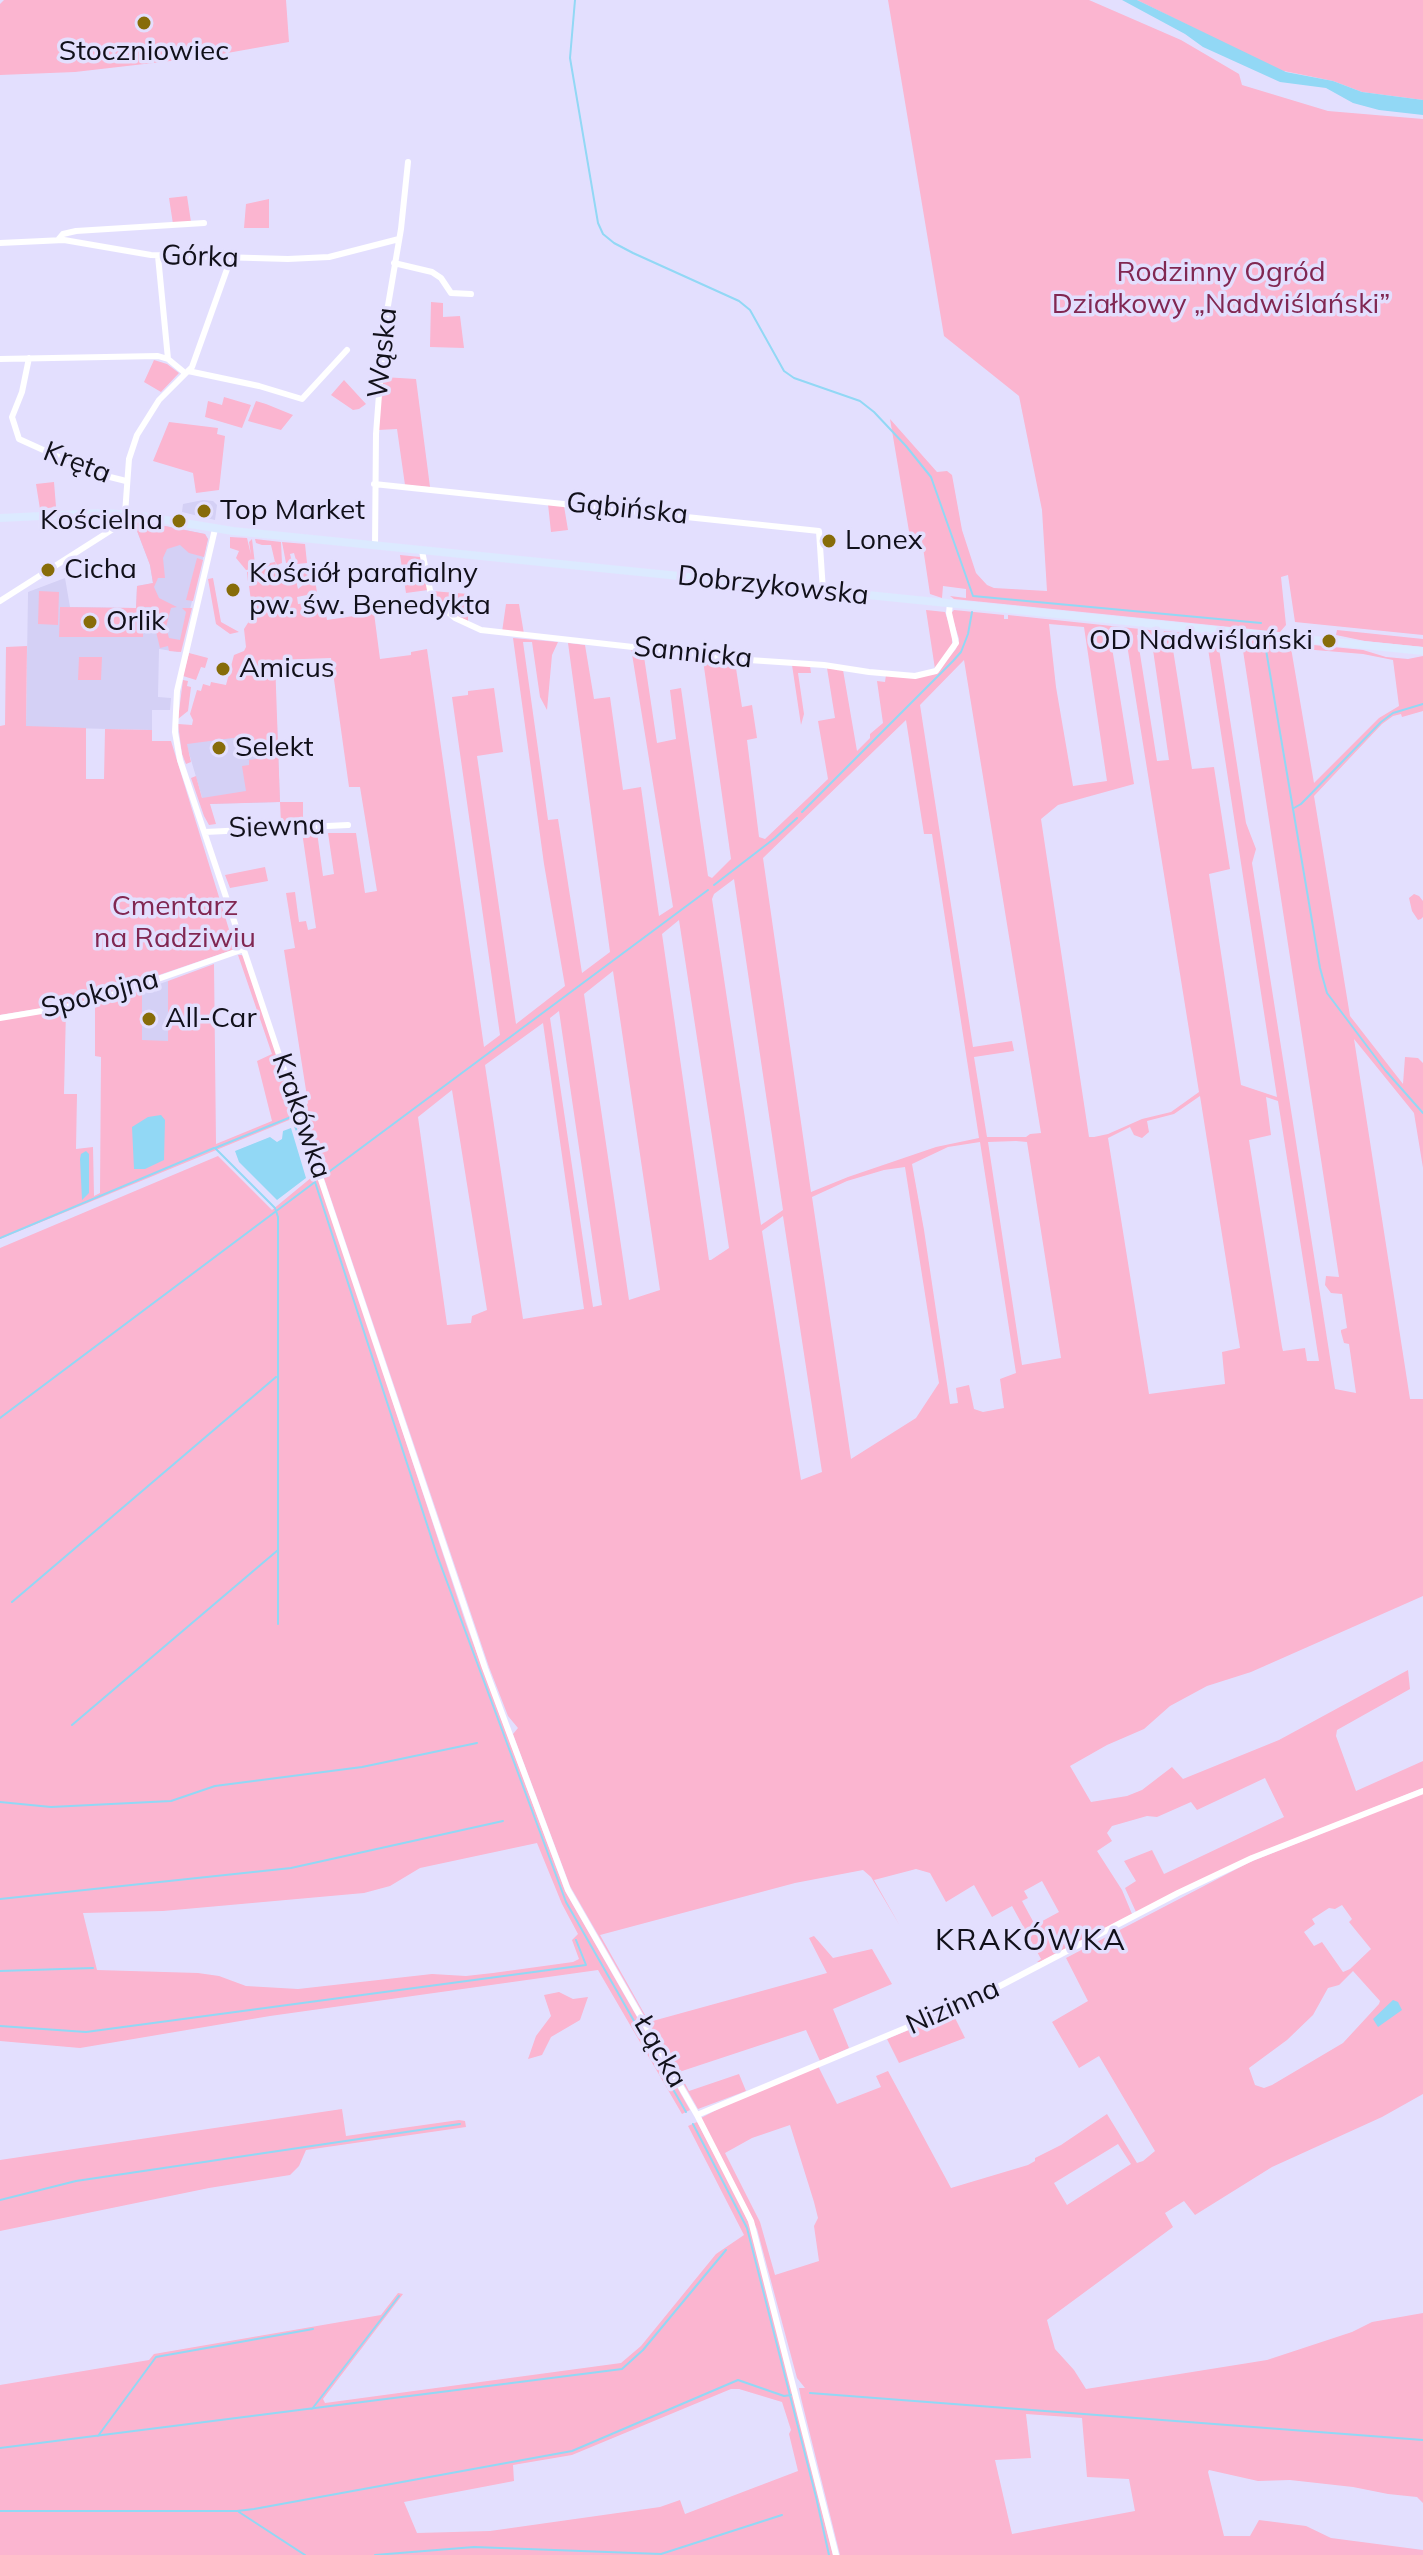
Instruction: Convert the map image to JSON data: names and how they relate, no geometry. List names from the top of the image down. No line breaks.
{"streets":{"main road":["Dobrzykowska"],"street":["Górka","Wąska","Kręta","Gąbińska","Sannicka","Siewna","Spokojna","Krakówka","Nizinna","Łącka"]},"crossings":[["Górka","Wąska"],["Wąska","Gąbińska"],["Wąska","Dobrzykowska"],["Gąbińska","Dobrzykowska"],["Dobrzykowska","Sannicka"],["Dobrzykowska","Krakówka"],["Siewna","Krakówka"],["Spokojna","Krakówka"],["Krakówka","Łącka"],["Nizinna","Łącka"]],"districts":["KRAKÓWKA"],"parks":["Rodzinny Ogród Działkowy „Nadwiślański”","Cmentarz na Radziwiu"],"places":["Stoczniowiec","Top Market","Kościelna","Lonex","Cicha","Kościół parafialny pw. św. Benedykta","Orlik","OD Nadwiślański","Amicus","Selekt","All-Car"]}
